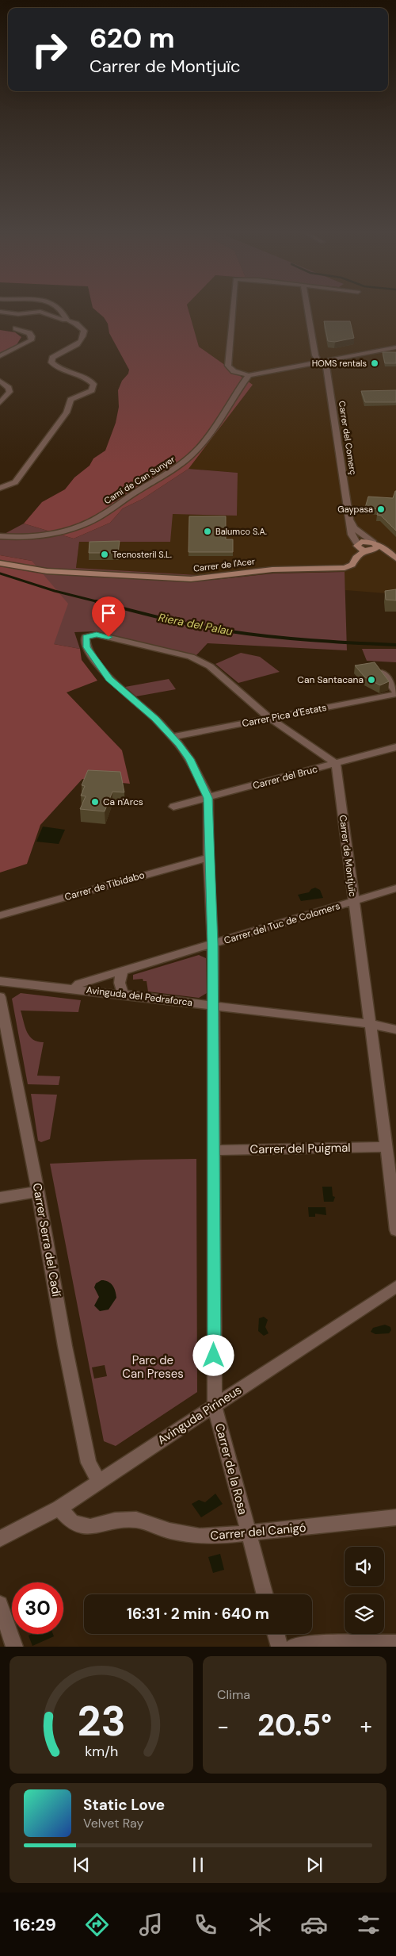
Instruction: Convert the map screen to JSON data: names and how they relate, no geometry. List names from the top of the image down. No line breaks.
{"streets":{"street":["Carrer del Comerç","Camí de Can Sunyer","Carrer de l'Acer","Carrer Pica d'Estats","Carrer del Bruc","Carrer de Montjuïc","Carrer de Tibidabo","Carrer del Tuc de Colomers","Avinguda del Pedraforca","Carrer del Puigmal","Carrer Serra del Cadí","Avinguda Pirineus","Carrer de la Rosa","Carrer del Canigó"]},"crossings":[["Carrer del Comerç","Carrer de l'Acer"],["Carrer del Bruc","Carrer de Montjuïc"],["Carrer del Bruc","Carrer de la Rosa"],["Carrer de Montjuïc","Carrer del Tuc de Colomers"],["Carrer de Montjuïc","Avinguda del Pedraforca"],["Carrer de Montjuïc","Carrer del Puigmal"],["Carrer de Tibidabo","Carrer de la Rosa"],["Carrer del Tuc de Colomers","Avinguda del Pedraforca"],["Carrer del Tuc de Colomers","Carrer de la Rosa"],["Avinguda del Pedraforca","Carrer de la Rosa"],["Carrer del Puigmal","Carrer de la Rosa"],["Carrer Serra del Cadí","Avinguda Pirineus"],["Avinguda Pirineus","Carrer de la Rosa"],["Avinguda Pirineus","Carrer del Canigó"],["Carrer de la Rosa","Carrer del Canigó"]],"water":["Riera del Palau"],"parks":["Parc de Can Preses"],"places":["HOMS rentals","Gaypasa","Balumco S.A.","Tecnosteril S.L.","Can Santacana","Ca n'Arcs"],"page":{"turn":["620 m","Carrer de Montjuïc"],"limit":"30","trip":"16:31 · 2 min · 640 m","tile":"Clima","heat":["−","20.5°","+"],"song":["Static Love","Velvet Ray"],"tabs":"16:29","gauge":["23","km/h"]}}
